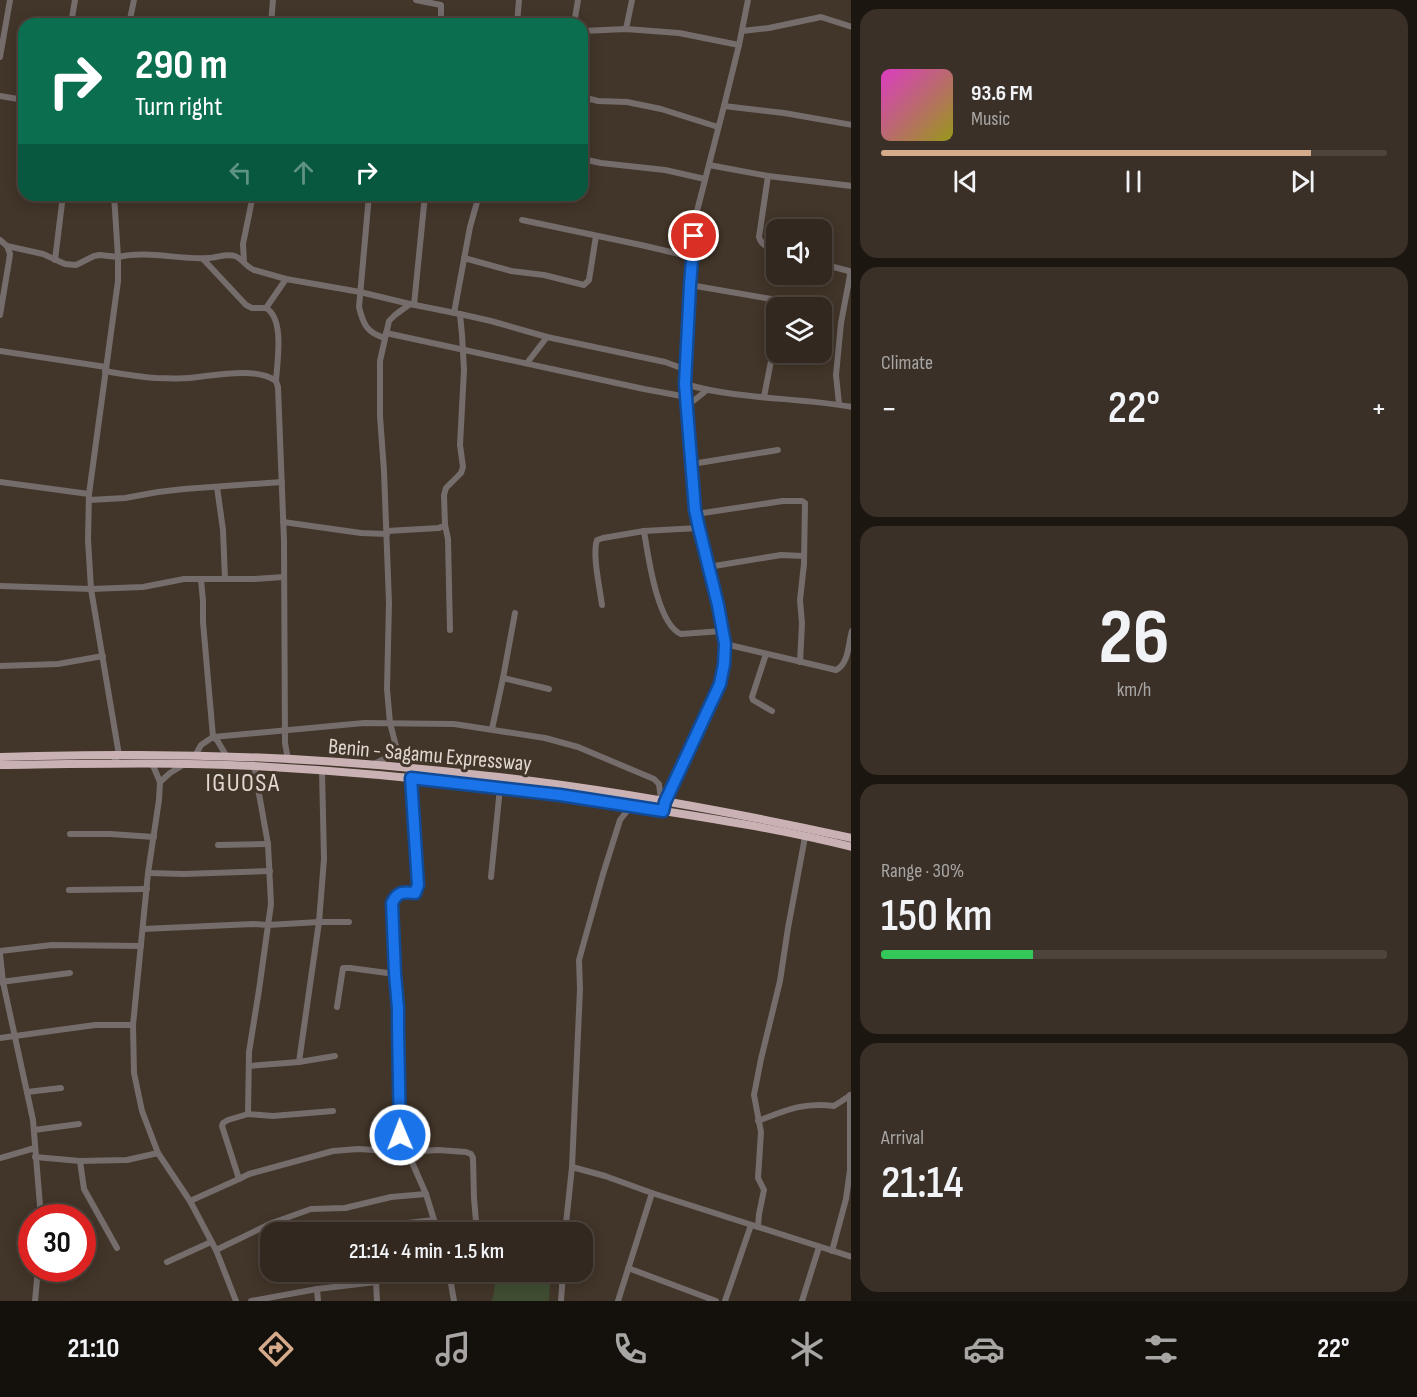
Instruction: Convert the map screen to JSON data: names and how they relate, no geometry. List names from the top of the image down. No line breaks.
{"streets":{"highway":["Benin - Sagamu Expressway"]},"districts":["IGUOSA"],"page":{"turn":["290 m","Turn right"],"song":["93.6 FM","Music"],"tile":["Climate",["26","km/h"],["Range · 30%","150 km"],["Arrival","21:14"]],"heat":["−","22°","+"],"limit":"30","trip":"21:14 · 4 min · 1.5 km","tabs":["21:10","22°"]}}
